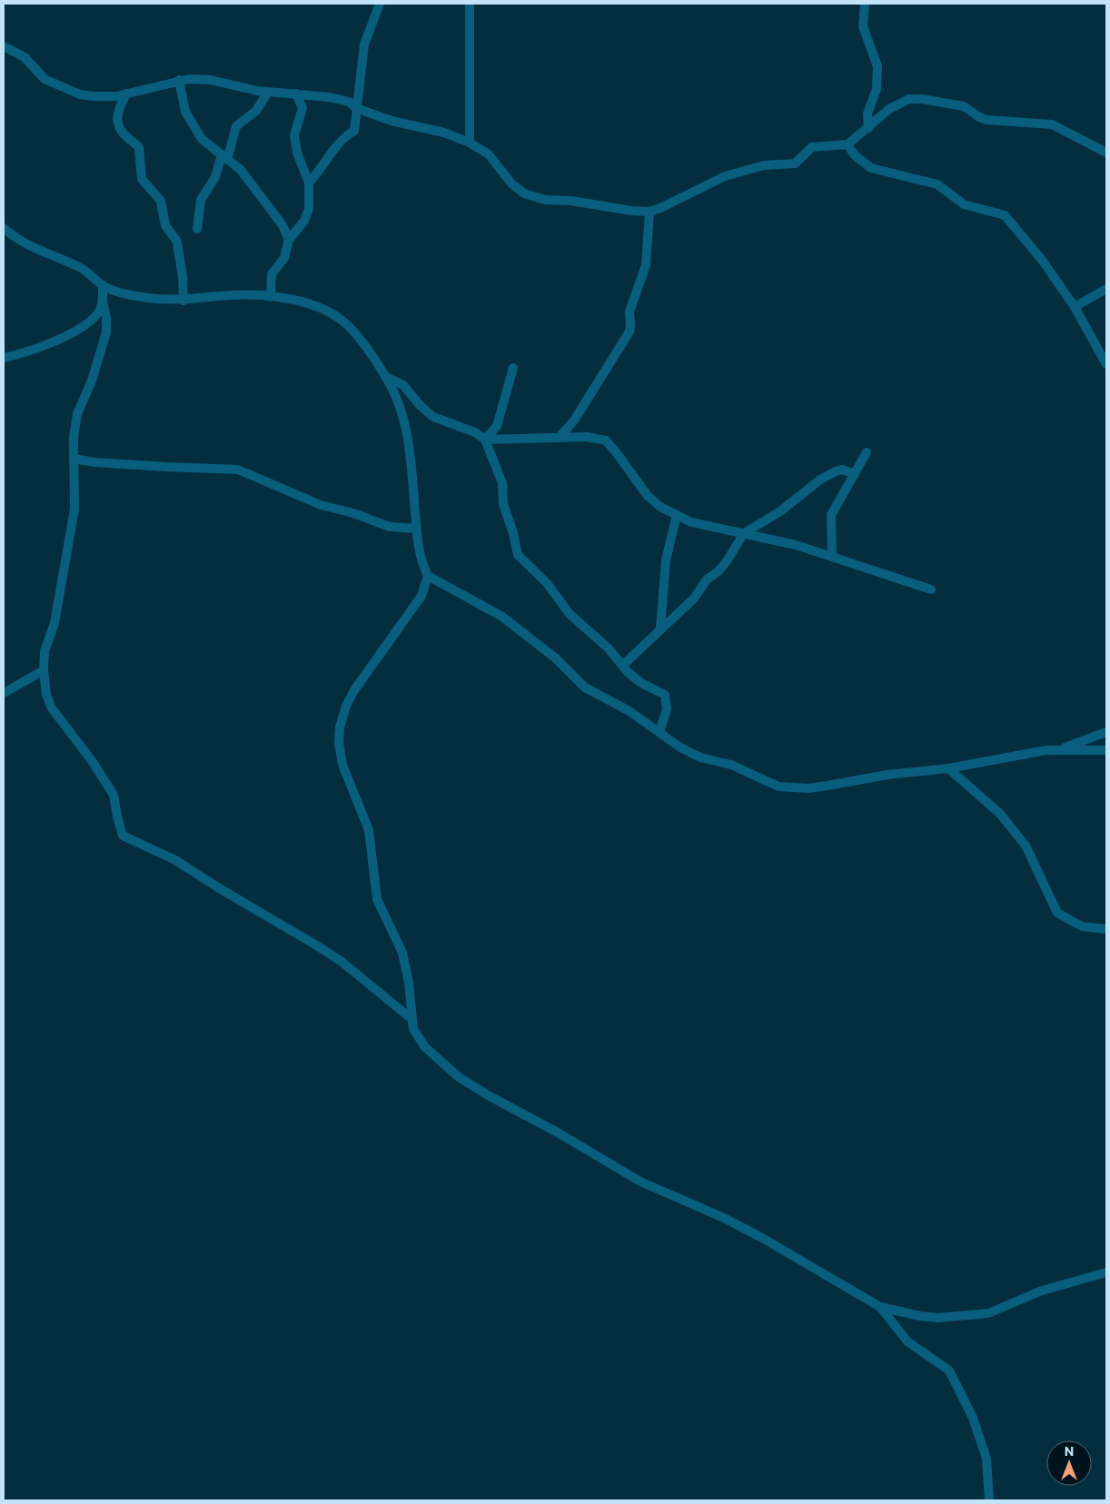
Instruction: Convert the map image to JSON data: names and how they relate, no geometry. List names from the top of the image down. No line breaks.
{"north":"top"}
